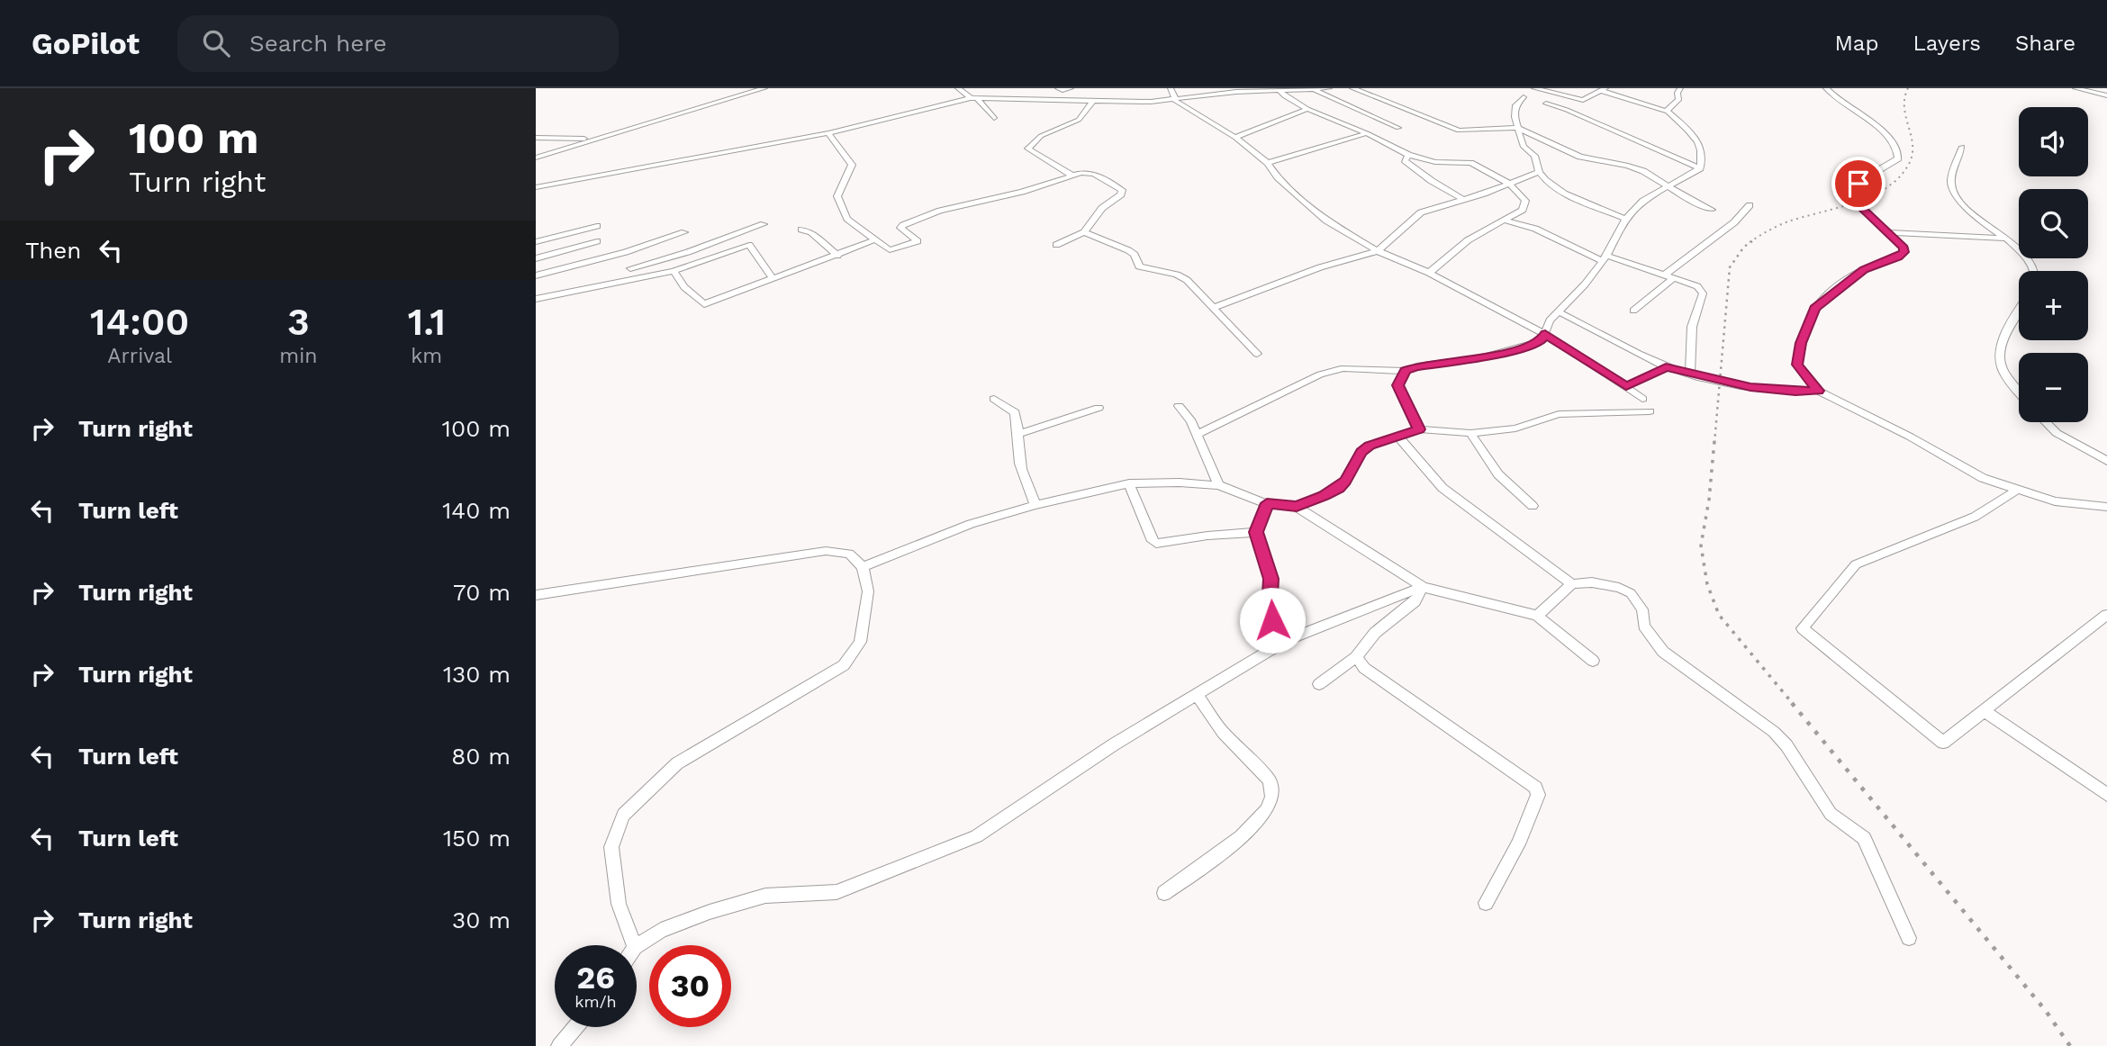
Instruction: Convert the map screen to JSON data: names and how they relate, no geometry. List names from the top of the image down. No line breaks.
{"page":{"header":"GoPilot","search":"Search here","nav":["Map","Layers","Share"],"turn":["100 m","Turn right"],"map_buttons":["+","−"],"then":"Then","eta":["14:00","Arrival","3","min","1.1","km"],"list":[{"name":"Turn right","value":"100 m"},{"name":"Turn left","value":"140 m"},{"name":"Turn right","value":"70 m"},{"name":"Turn right","value":"130 m"},{"name":"Turn left","value":"80 m"},{"name":"Turn left","value":"150 m"},{"name":"Turn right","value":"30 m"}],"speed":"26 km/h","limit":"30"}}
